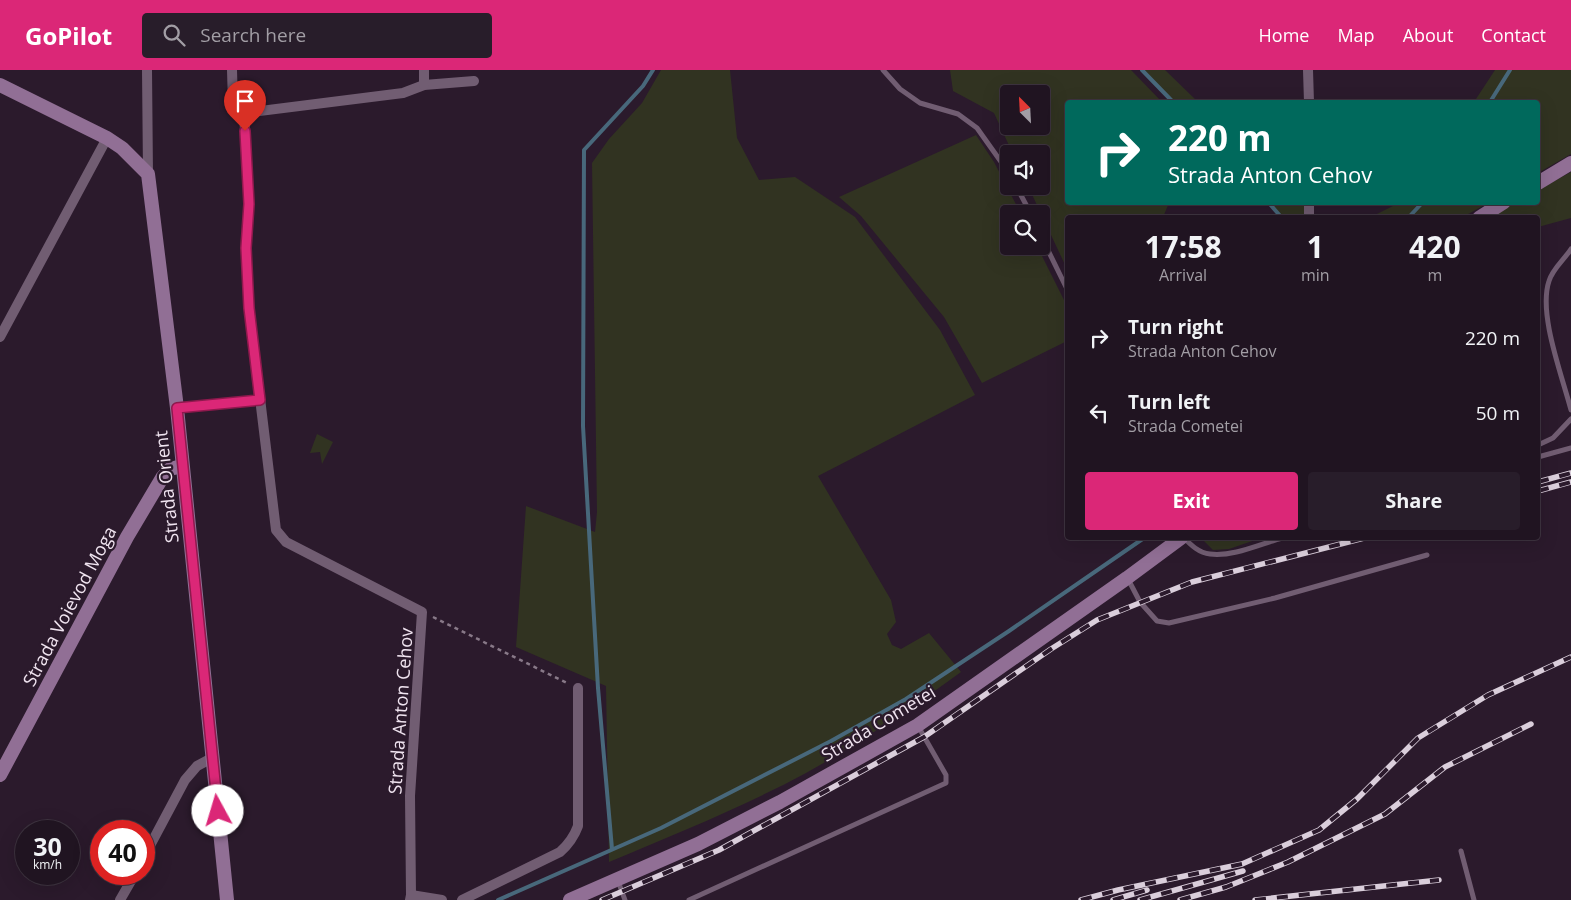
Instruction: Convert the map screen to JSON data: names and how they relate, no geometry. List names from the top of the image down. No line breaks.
{"streets":{"street":["Strada Orient","Strada Voievod Moga","Strada Anton Cehov","Strada Cometei"]},"crossings":[["Strada Orient","Strada Voievod Moga"]],"north":"top left","page":{"header":"GoPilot","search":"Search here","nav":["Home","Map","About","Contact"],"turn":["220 m","Strada Anton Cehov"],"eta":["17:58","Arrival","1","min","420","m"],"list":[{"name":"Turn right","note":"Strada Anton Cehov","value":"220 m"},{"name":"Turn left","note":"Strada Cometei","value":"50 m"}],"buttons":["Exit","Share"],"speed":"30 km/h","limit":"40"}}
